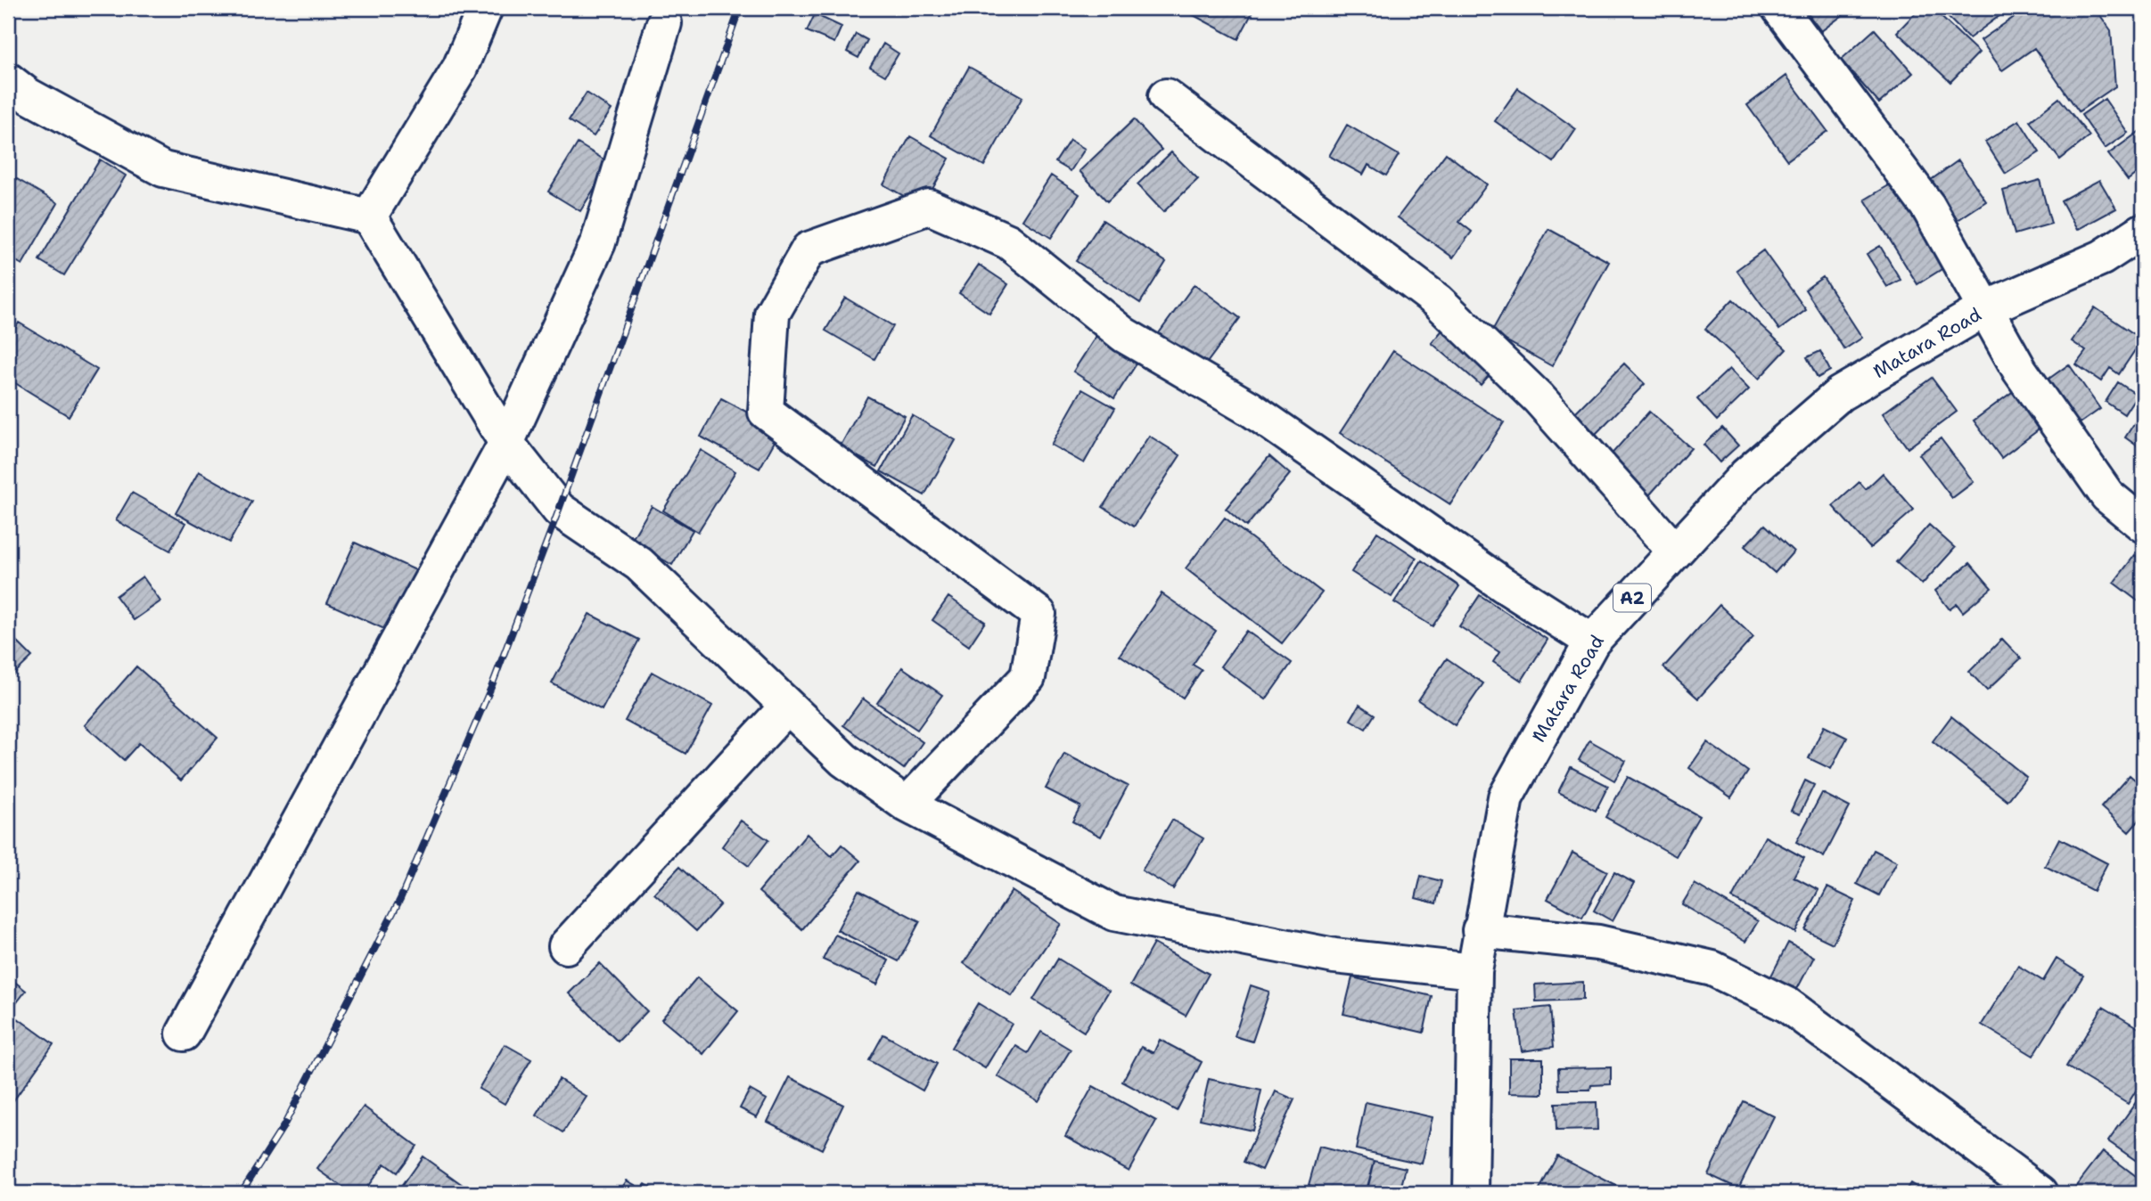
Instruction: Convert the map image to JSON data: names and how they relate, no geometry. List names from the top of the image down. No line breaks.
{"streets":{"main road":["Matara Road","A2"]}}
